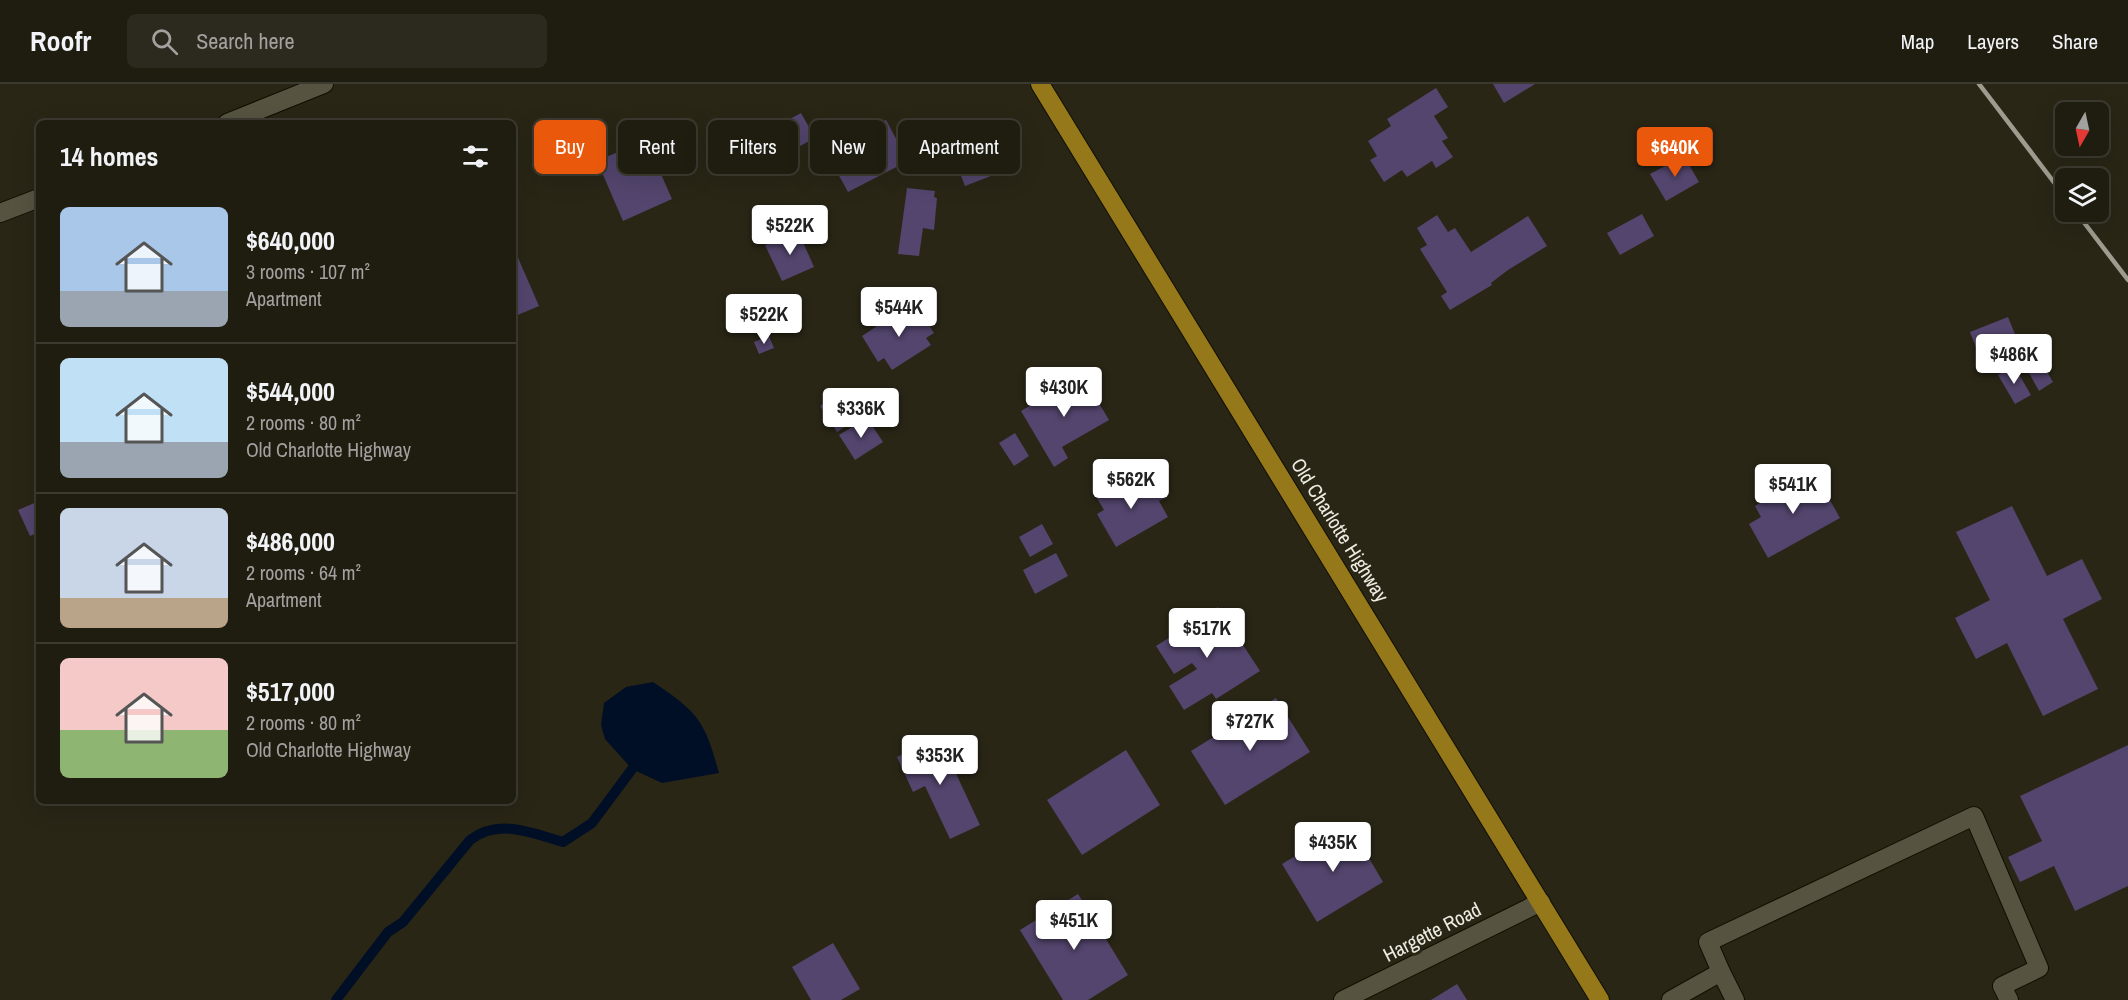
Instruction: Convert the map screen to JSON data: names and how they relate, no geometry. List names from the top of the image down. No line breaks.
{"streets":{"main road":["Old Charlotte Highway"],"street":["Hargette Road"]},"crossings":[["Old Charlotte Highway","Hargette Road"]],"north":"bottom","page":{"header":"Roofr","search":"Search here","nav":["Map","Layers","Share"],"chip":["Buy","Rent","Filters","New","Apartment"],"heading":"14 homes","price":["$640K","$522K","$544K","$522K","$486K","$430K","$336K","$562K","$541K","$517K","$727K","$353K","$435K","$451K"],"list":[{"name":"$640,000","note":"3 rooms · 107 m² · Apartment"},{"name":"$544,000","note":"2 rooms · 80 m² · Old Charlotte Highway"},{"name":"$486,000","note":"2 rooms · 64 m² · Apartment"},{"name":"$517,000","note":"2 rooms · 80 m² · Old Charlotte Highway"}]}}
